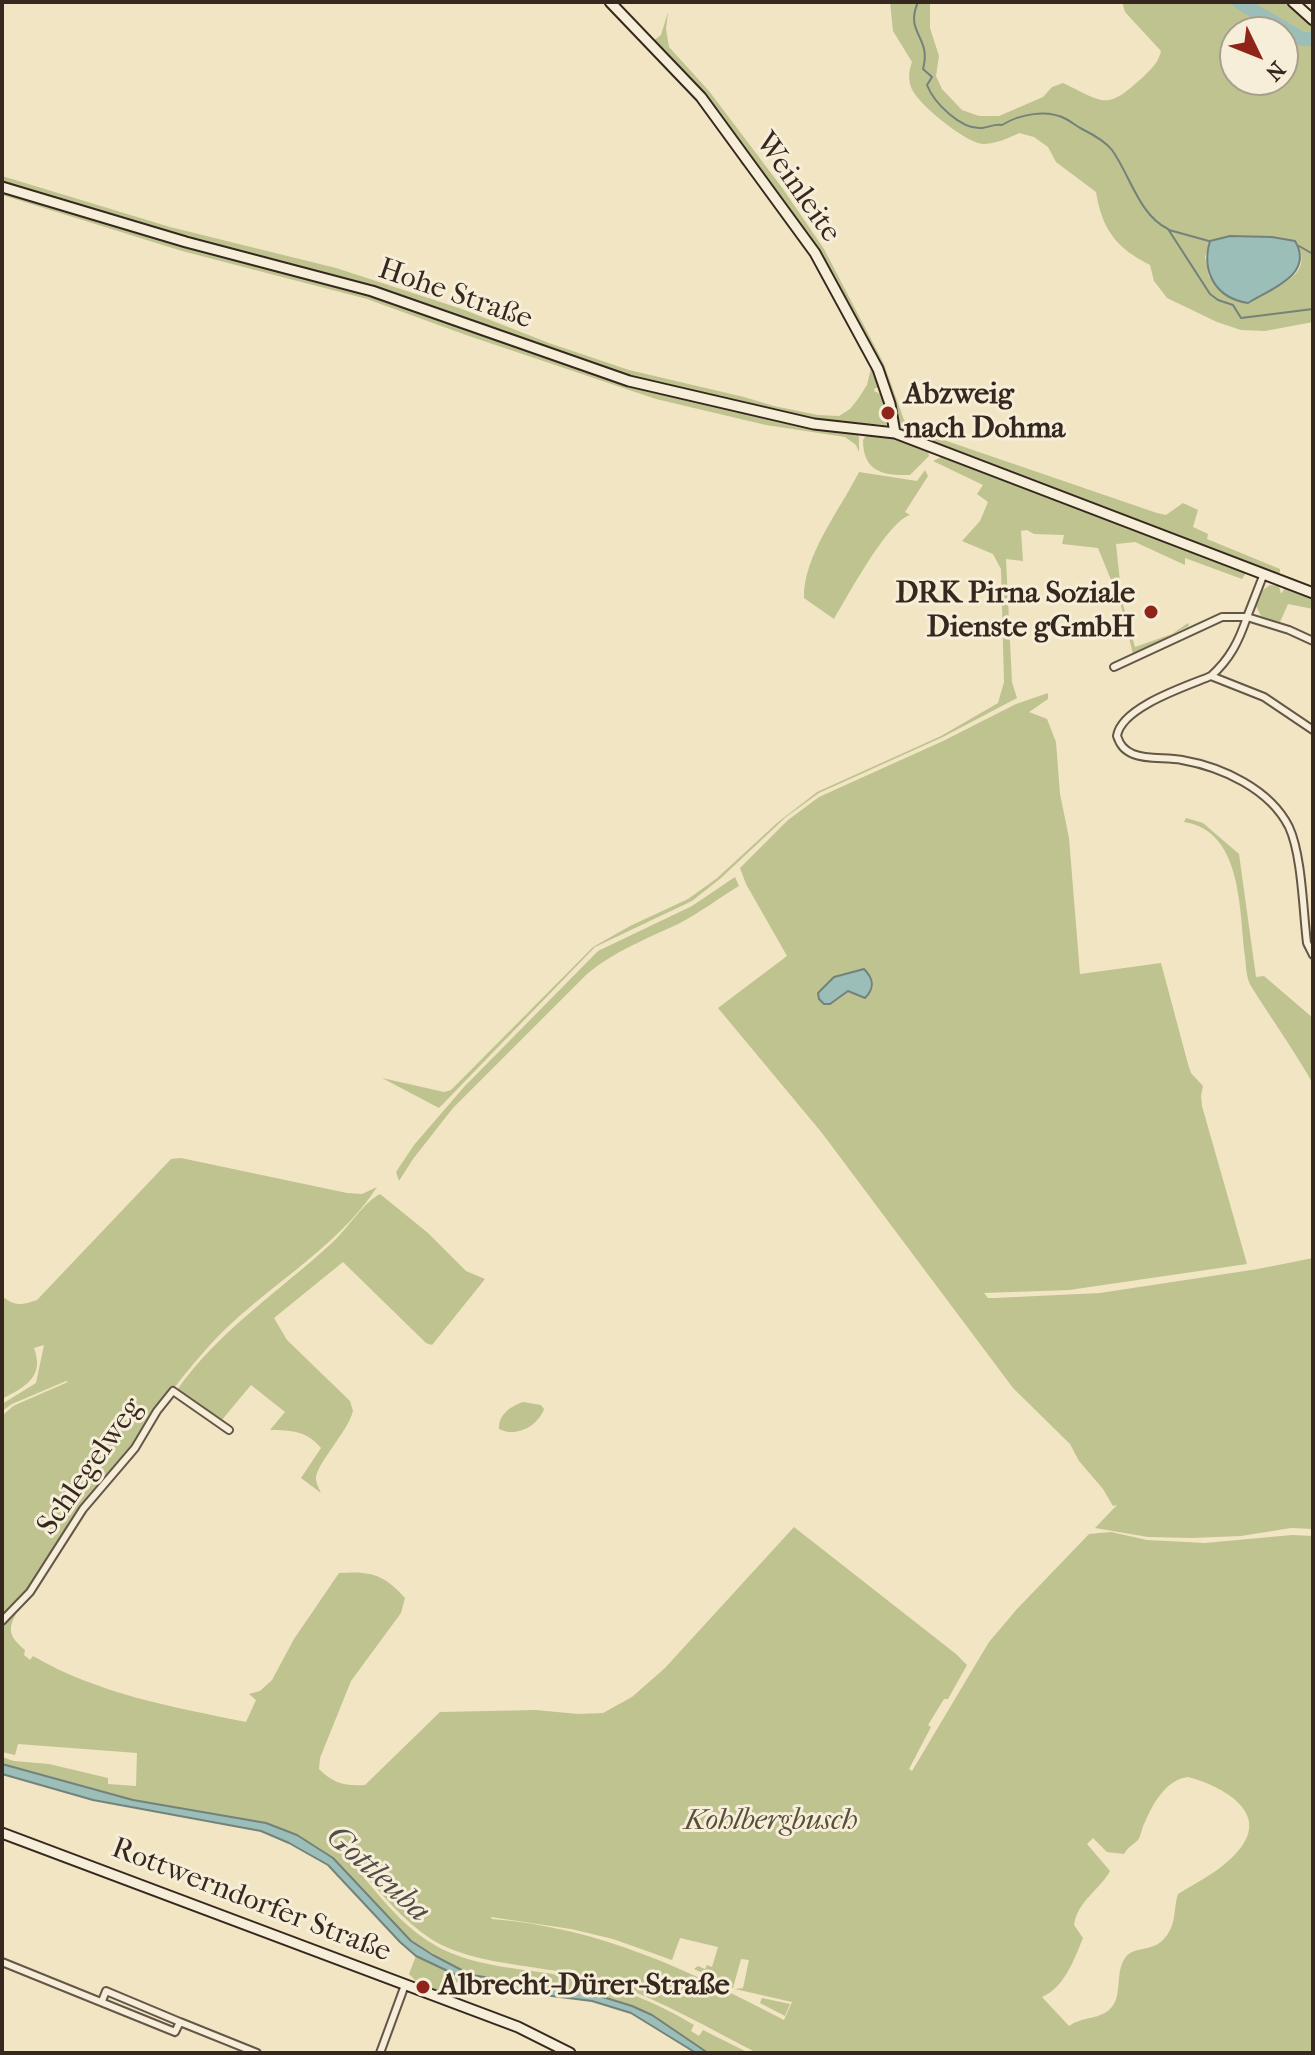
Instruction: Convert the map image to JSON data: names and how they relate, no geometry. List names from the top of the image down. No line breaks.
{"streets":{"main road":["Weinleite","Hohe Straße","Rottwerndorfer Straße"],"street":["Schlegelweg"]},"crossings":[["Weinleite","Hohe Straße"]],"water":["Gottleuba"],"parks":["Kohlbergbusch"],"places":["Abzweig nach Dohma","DRK Pirna Soziale Dienste gGmbH","Albrecht-Dürer-Straße"],"north":"bottom right"}
